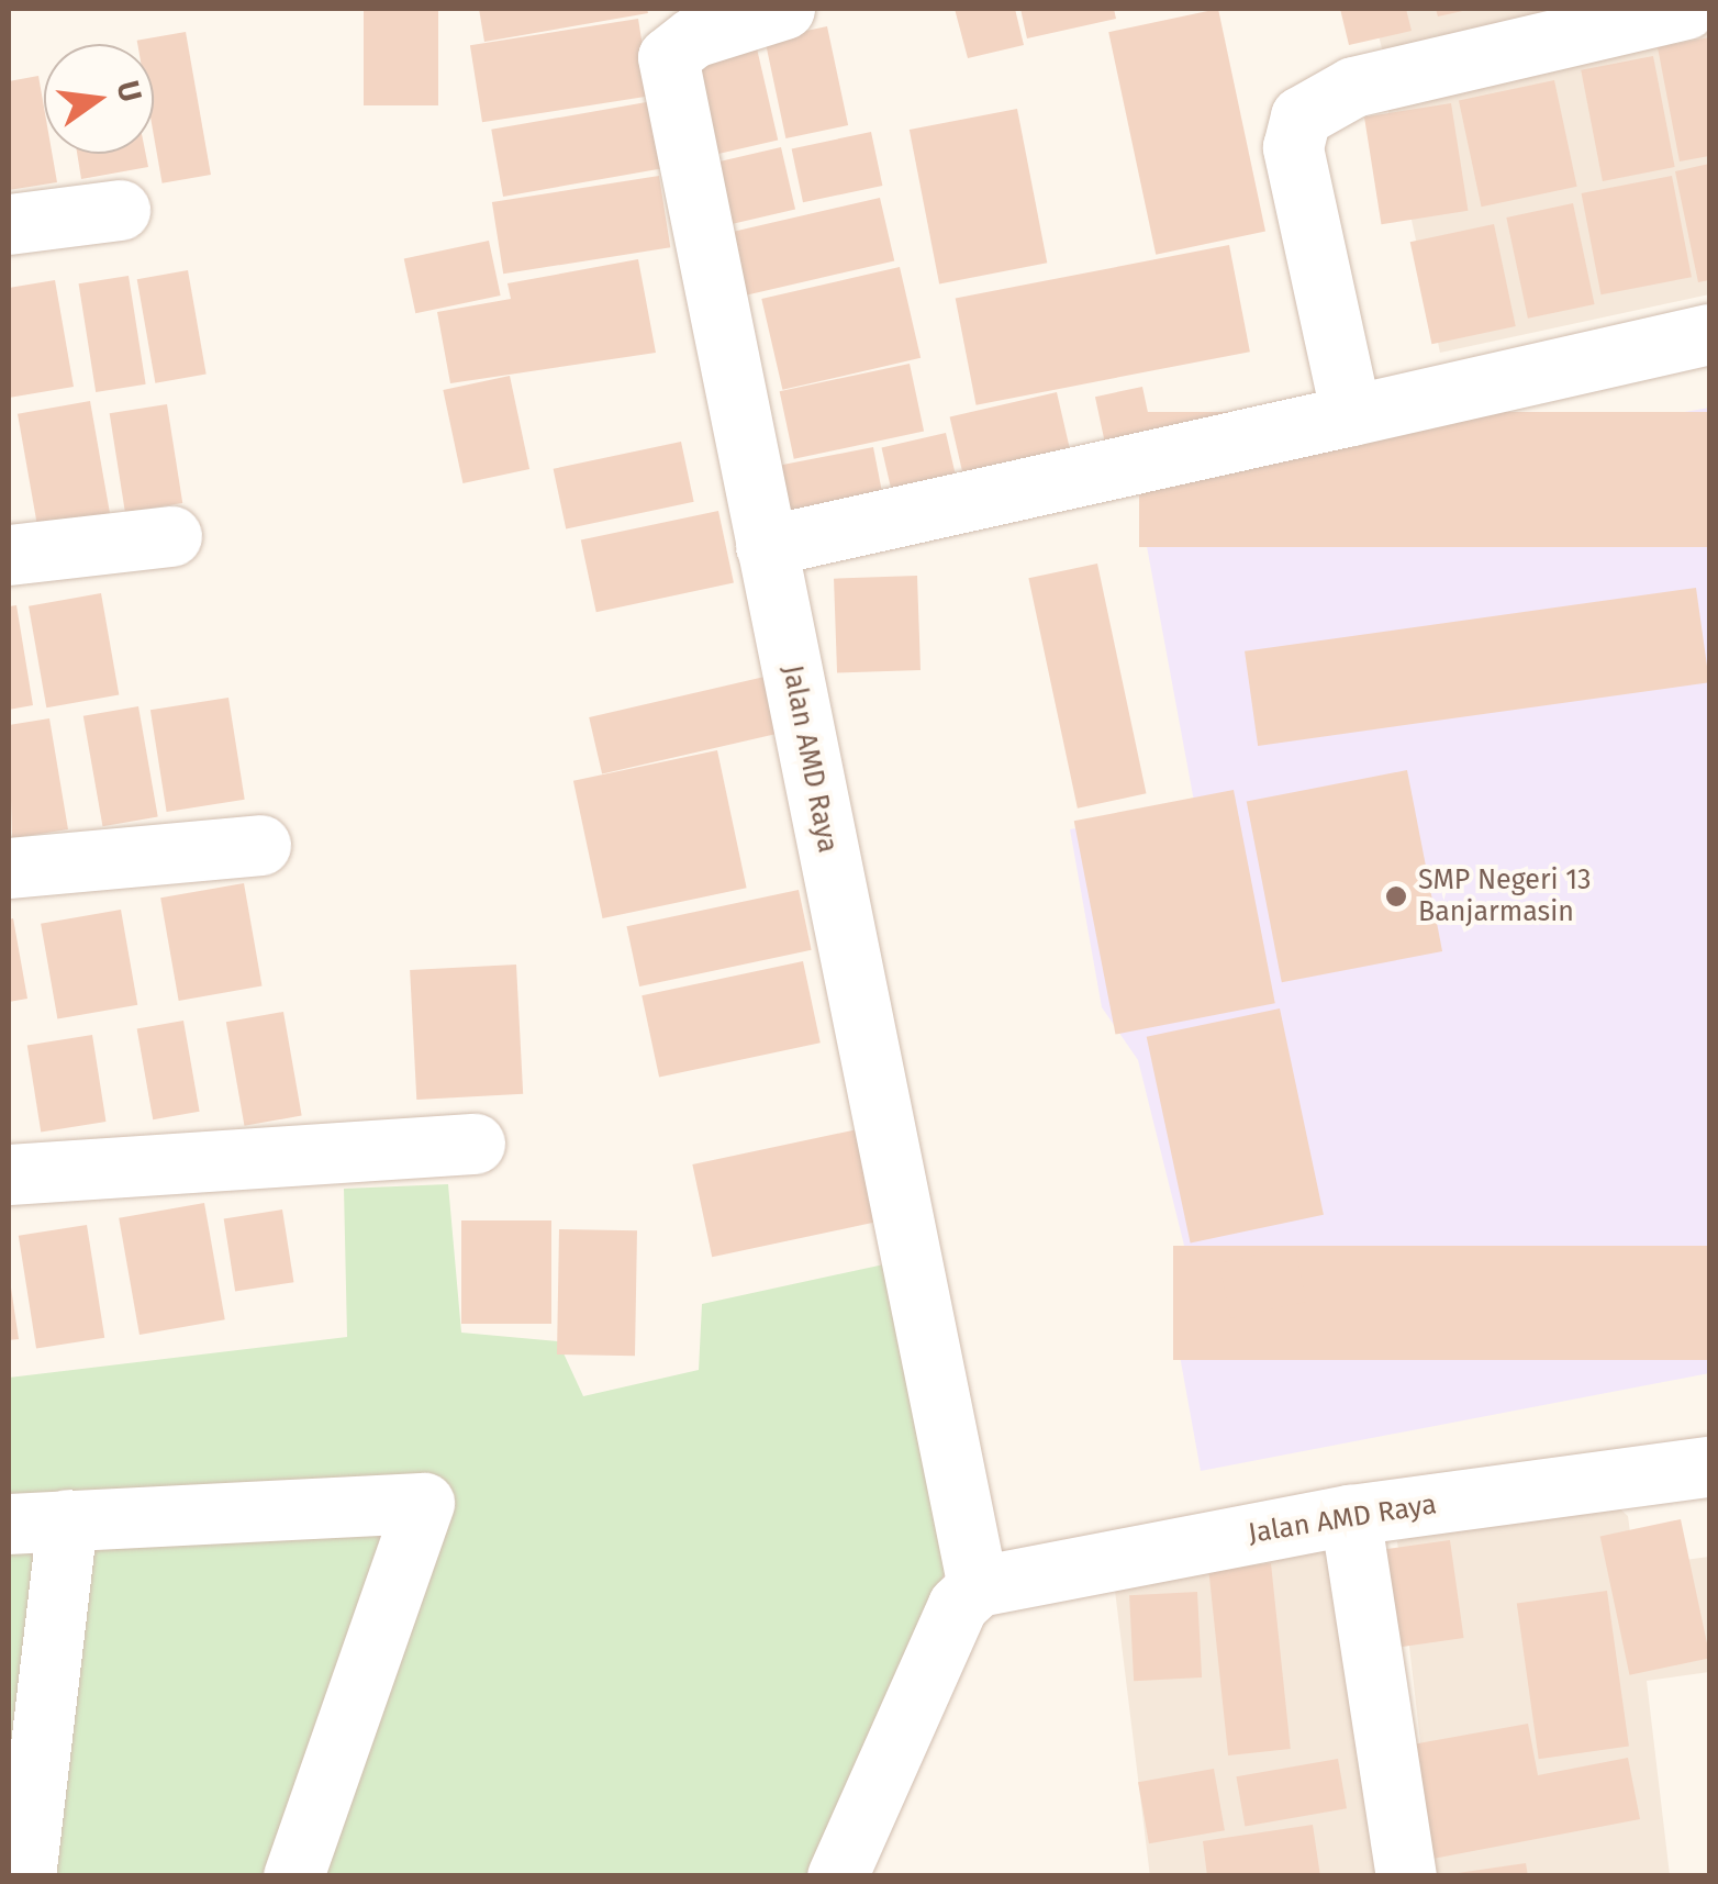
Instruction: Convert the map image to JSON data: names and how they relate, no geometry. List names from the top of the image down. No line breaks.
{"streets":{"street":["Jalan AMD Raya"]},"places":["SMP Negeri 13 Banjarmasin"],"north":"right"}
